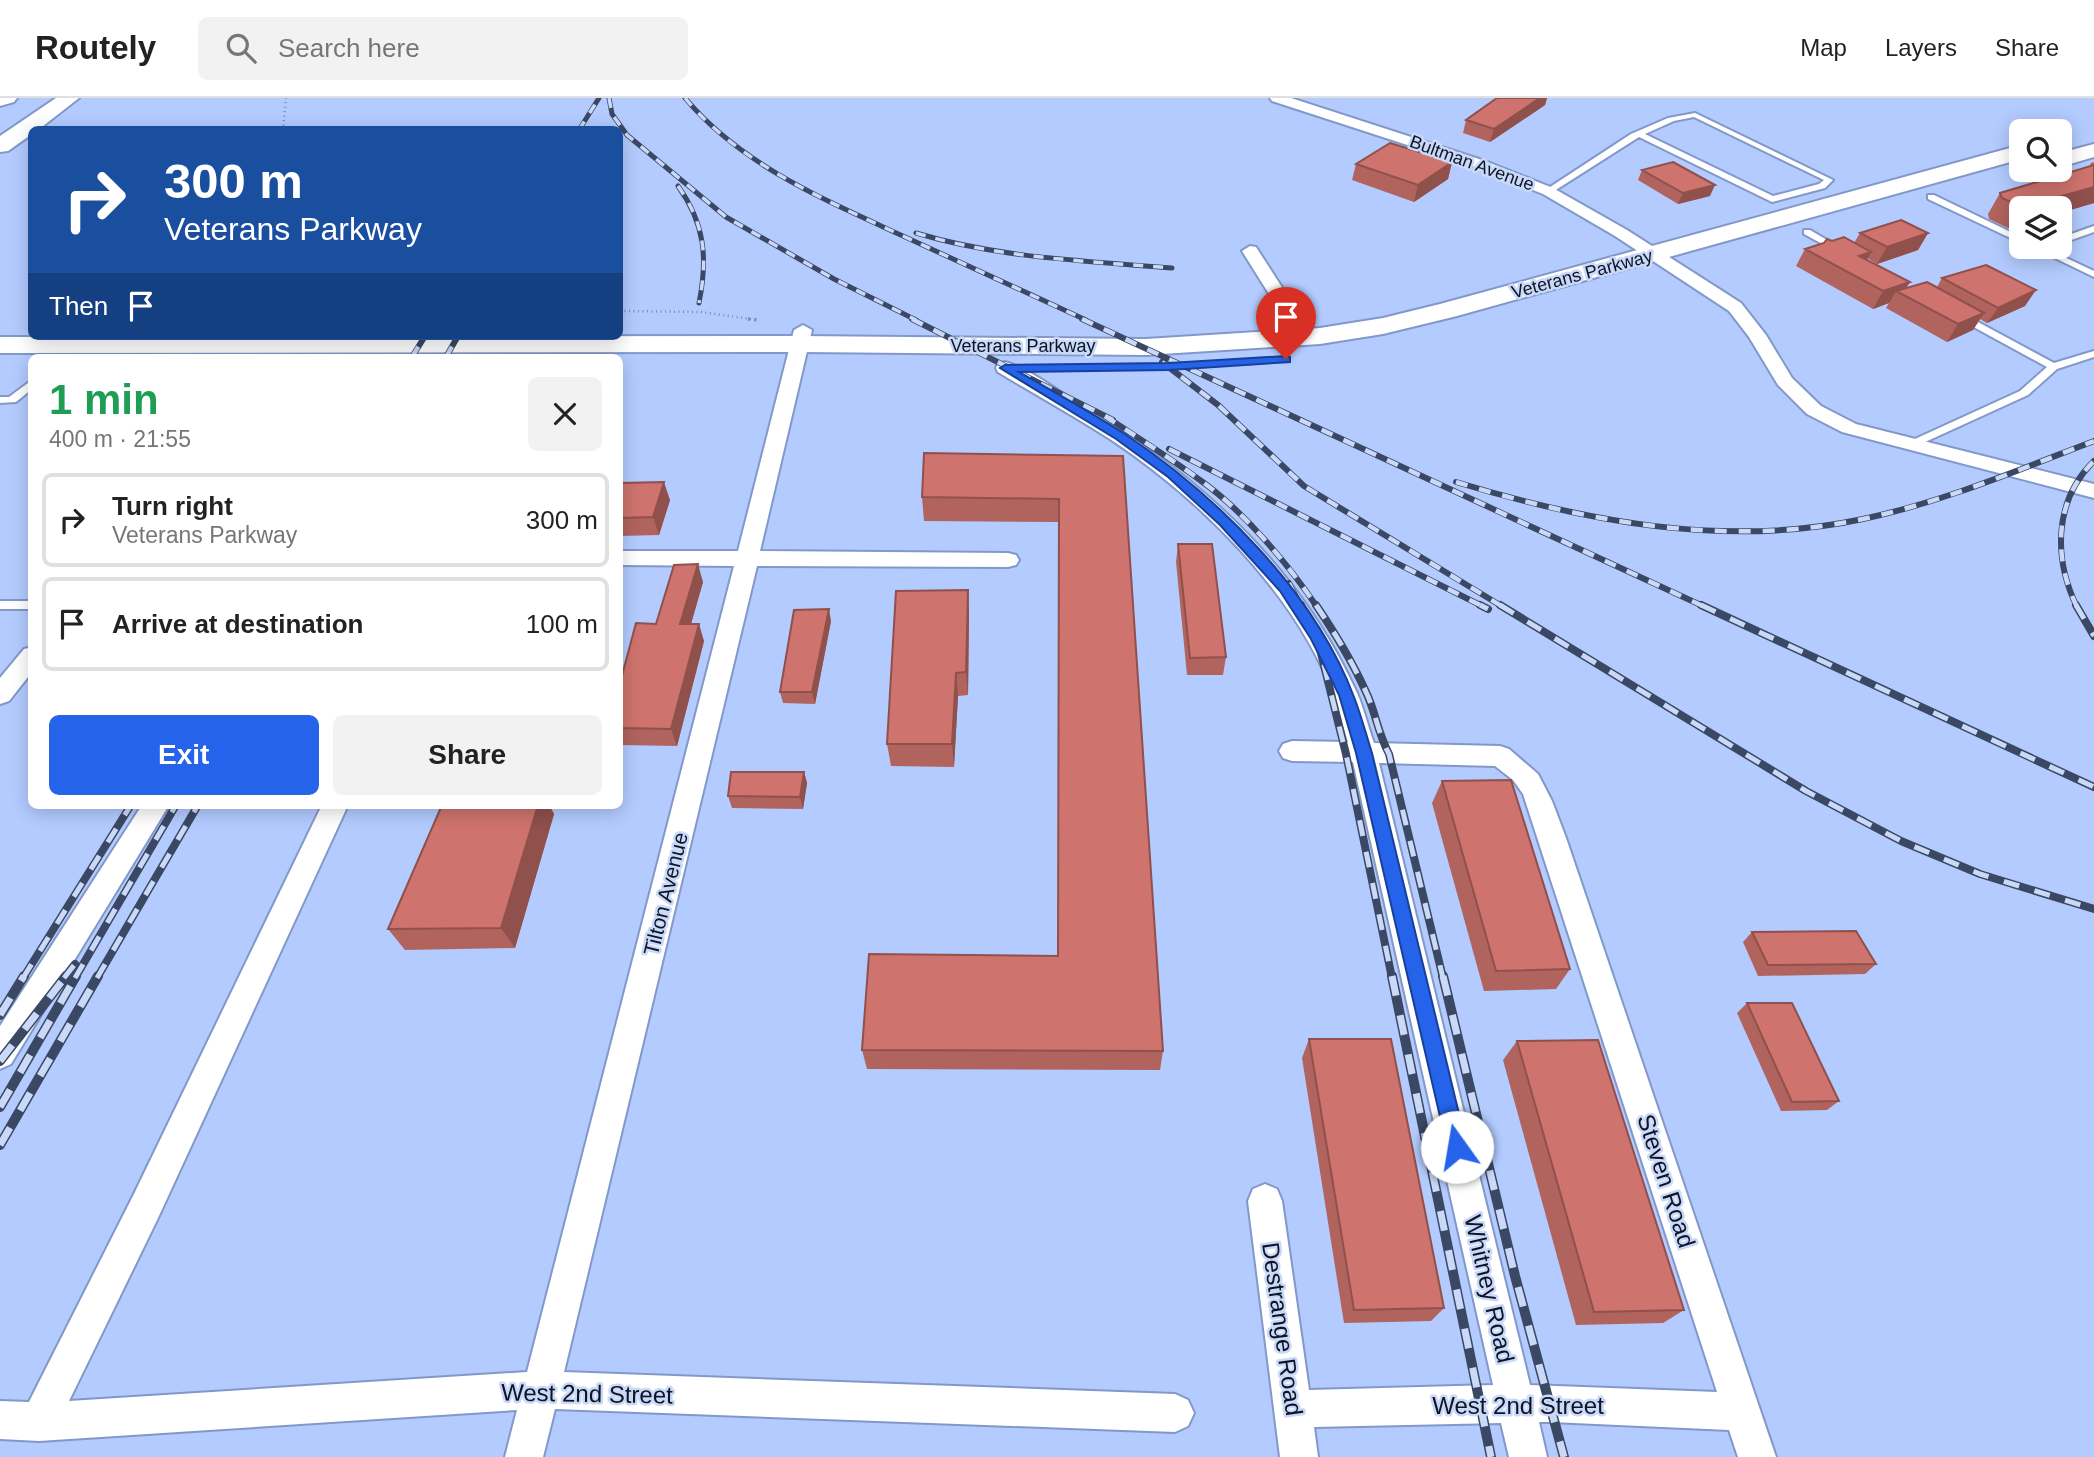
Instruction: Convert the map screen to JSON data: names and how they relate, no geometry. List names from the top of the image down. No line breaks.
{"streets":{"main road":["Veterans Parkway"],"street":["Bultman Avenue","Tilton Avenue","Steven Road","Whitney Road","Destrange Road","West 2nd Street"]},"crossings":[["Bultman Avenue","Veterans Parkway"],["Veterans Parkway","Tilton Avenue"],["Veterans Parkway","Whitney Road"],["Tilton Avenue","West 2nd Street"],["Steven Road","Whitney Road"],["Steven Road","West 2nd Street"],["Whitney Road","West 2nd Street"],["Destrange Road","West 2nd Street"]],"page":{"header":"Routely","search":"Search here","nav":["Map","Layers","Share"],"turn":["300 m","Veterans Parkway"],"then":"Then","heading":["1 min","400 m · 21:55"],"list":[{"name":"Turn right","note":"Veterans Parkway","value":"300 m"},{"name":"Arrive at destination","value":"100 m"}],"buttons":["Exit","Share"]}}
